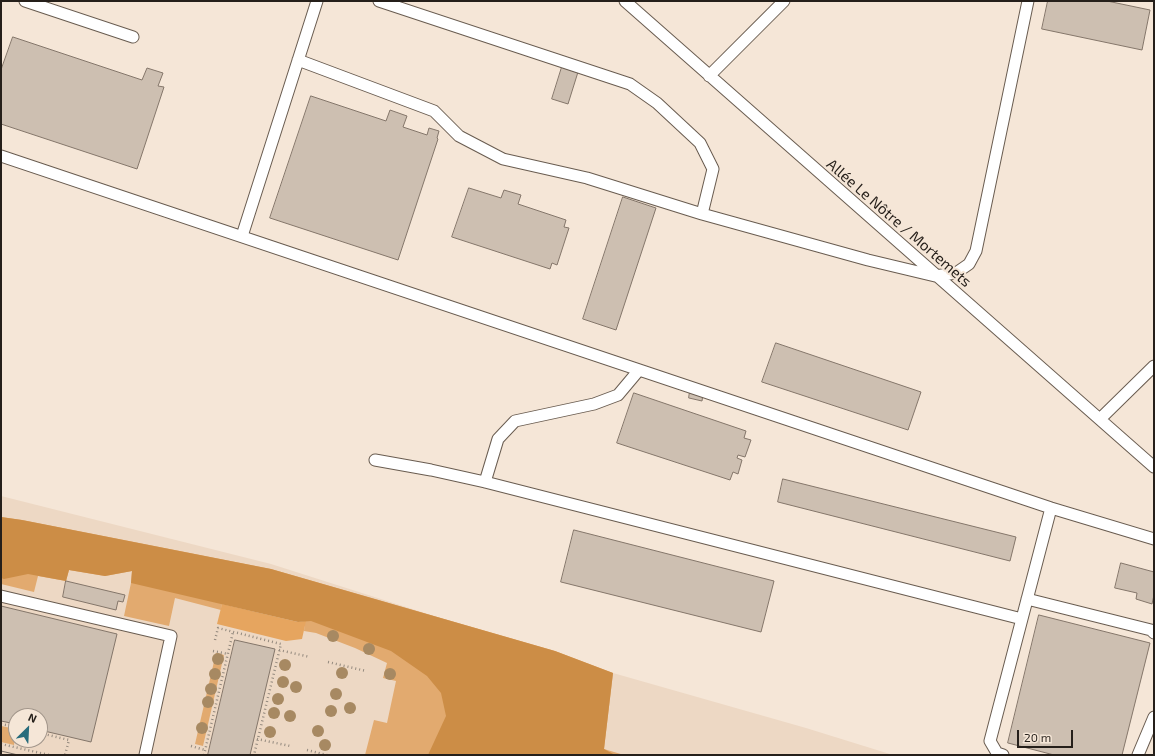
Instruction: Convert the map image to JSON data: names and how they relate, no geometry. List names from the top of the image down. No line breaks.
{"streets":{"lane":["Allée Le Nôtre / Mortemets"]},"scale_bar":"20 m","north":"top right"}
